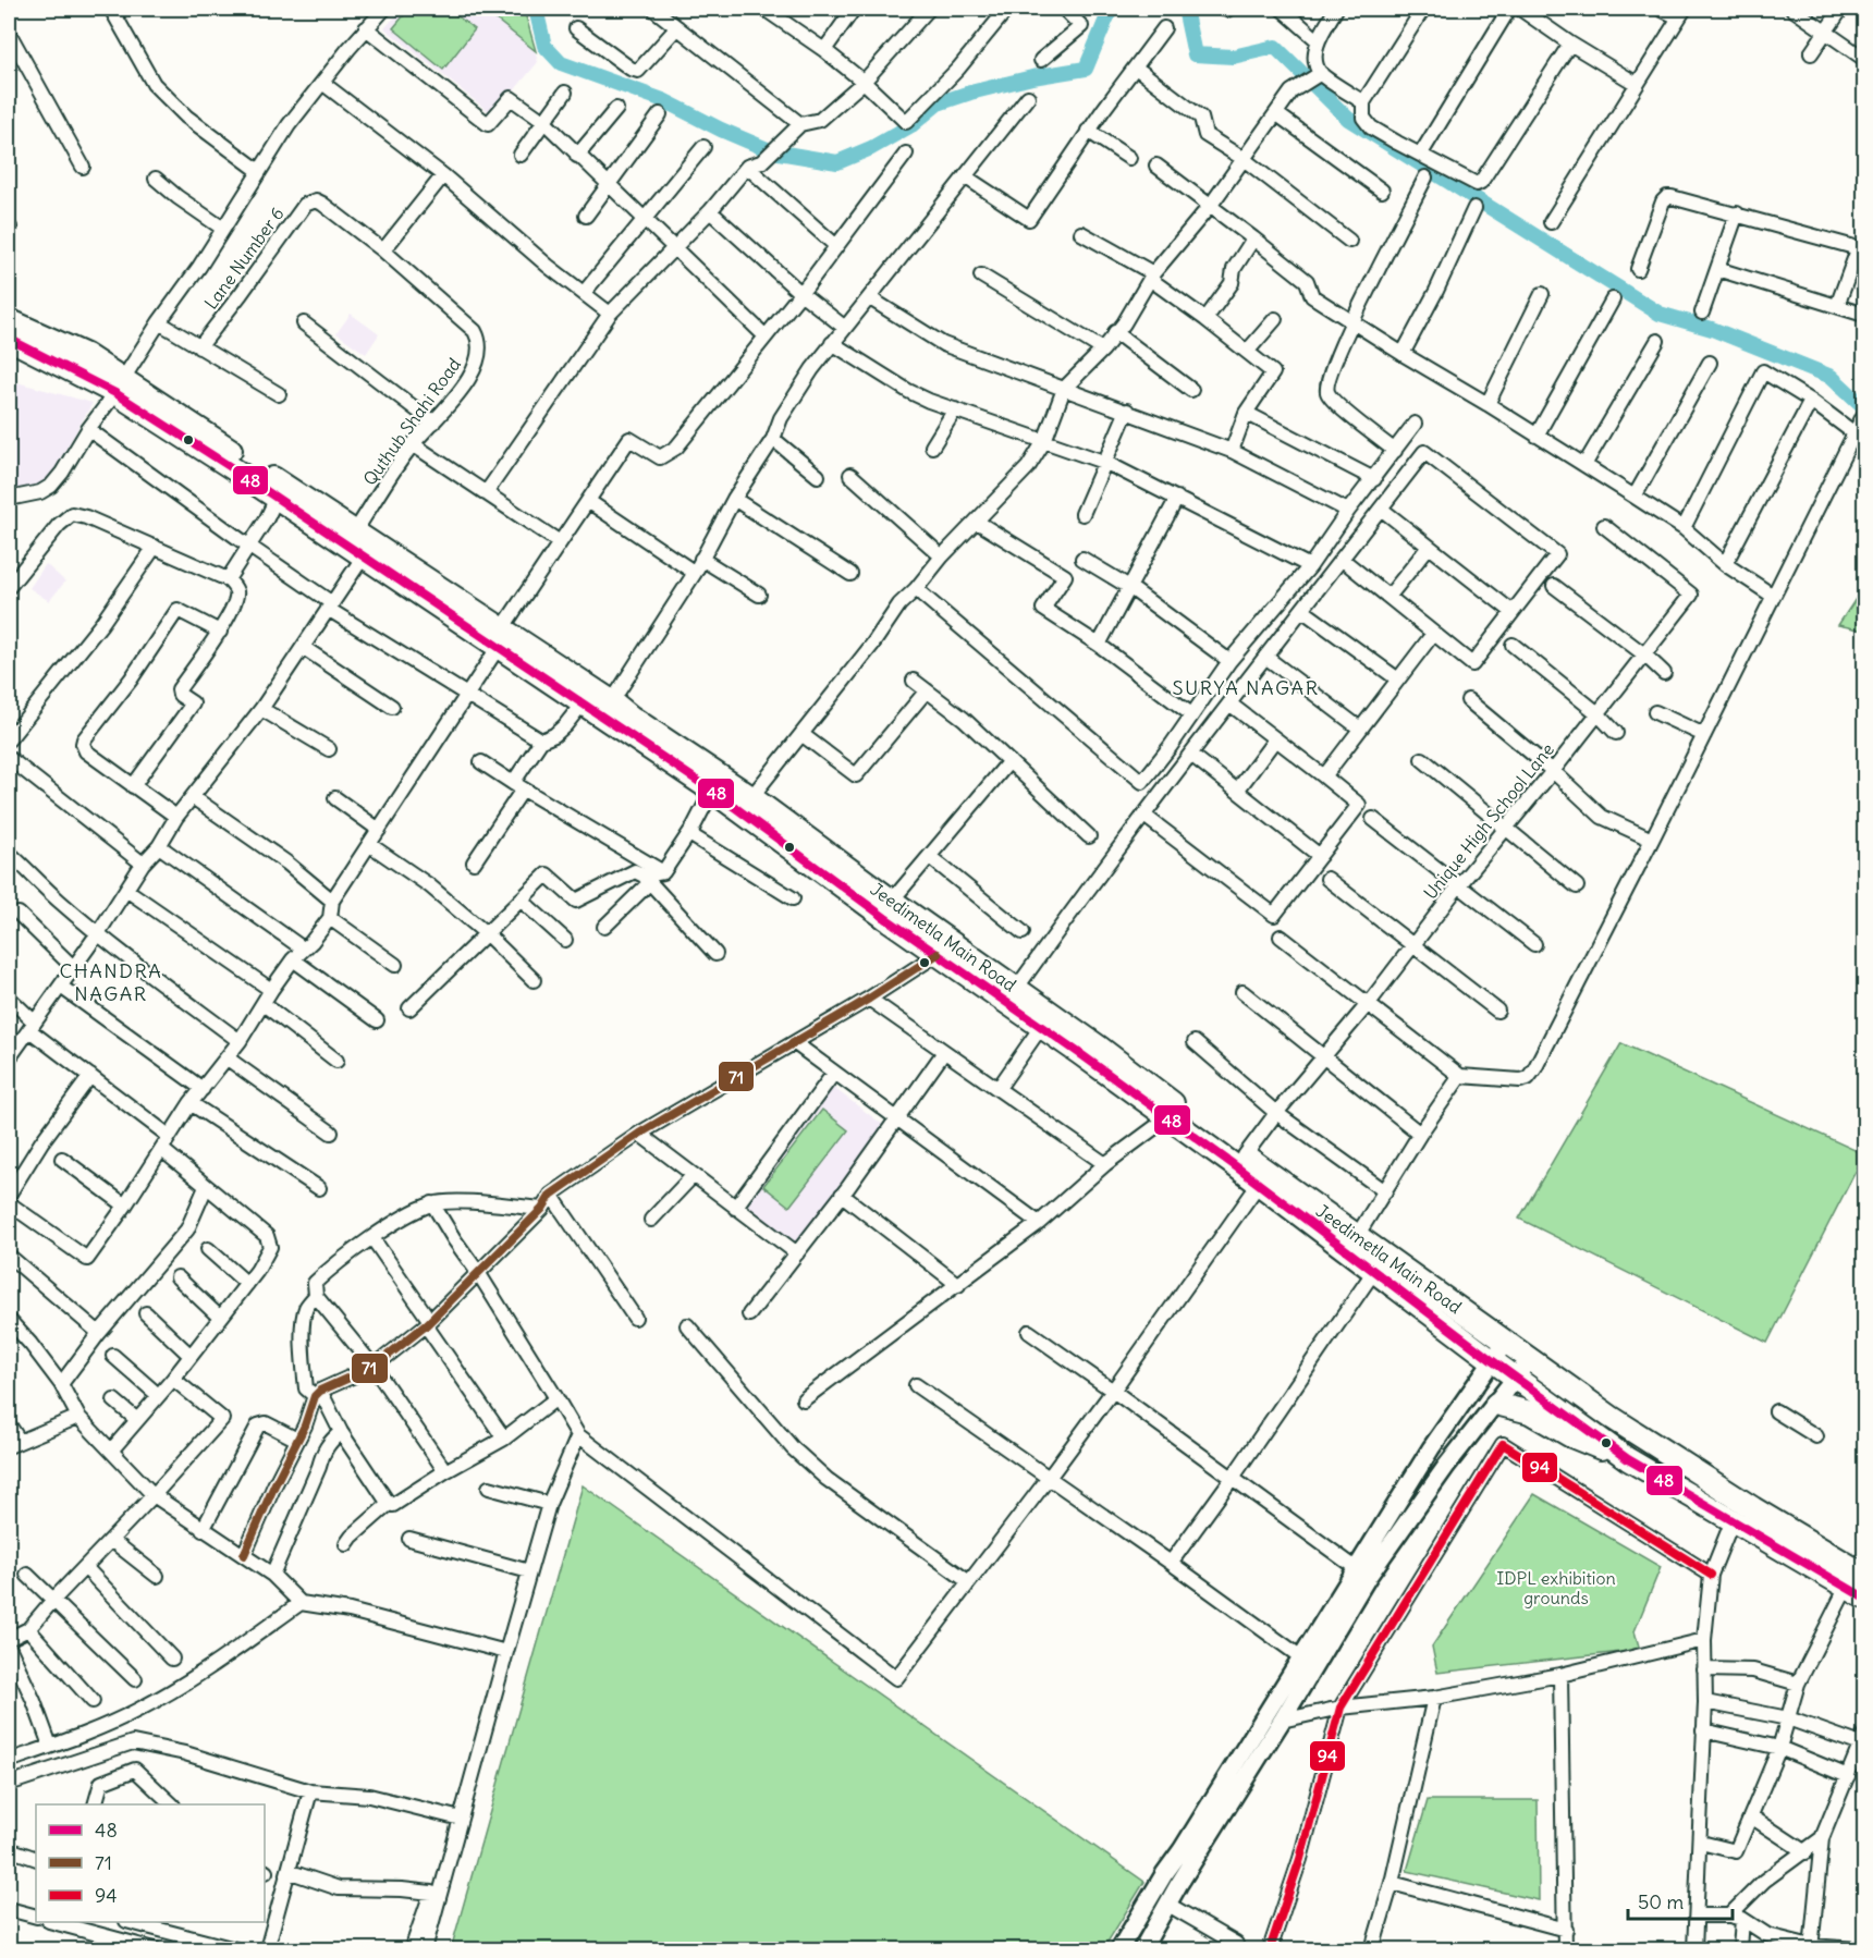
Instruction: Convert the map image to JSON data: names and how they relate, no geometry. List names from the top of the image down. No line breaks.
{"streets":{"main road":["Jeedimetla Main Road"],"street":["Lane Number 6","Quthub Shahi Road","Unique High School Lane"]},"crossings":[["Lane Number 6","Quthub Shahi Road"],["Quthub Shahi Road","Jeedimetla Main Road"],["Unique High School Lane","Jeedimetla Main Road"]],"districts":["SURYA NAGAR","CHANDRA NAGAR"],"parks":["IDPL exhibition grounds"],"lines":["transit line 48","transit line 71","transit line 94"],"legend":["48","71","94"],"scale_bar":"50 m"}
